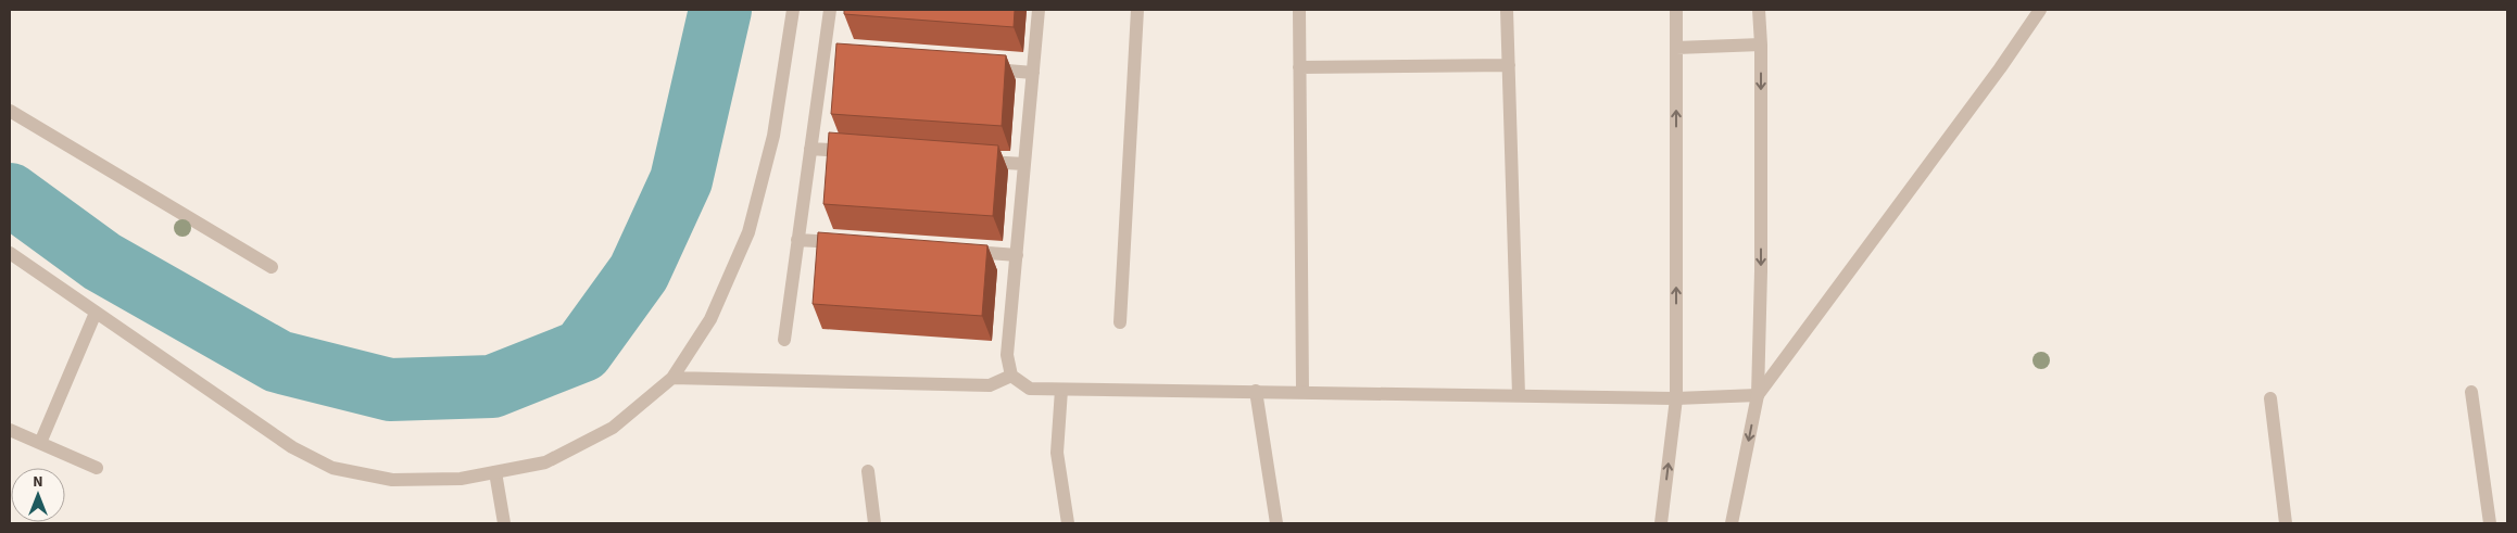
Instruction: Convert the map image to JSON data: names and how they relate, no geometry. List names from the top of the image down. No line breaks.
{"north":"top"}
